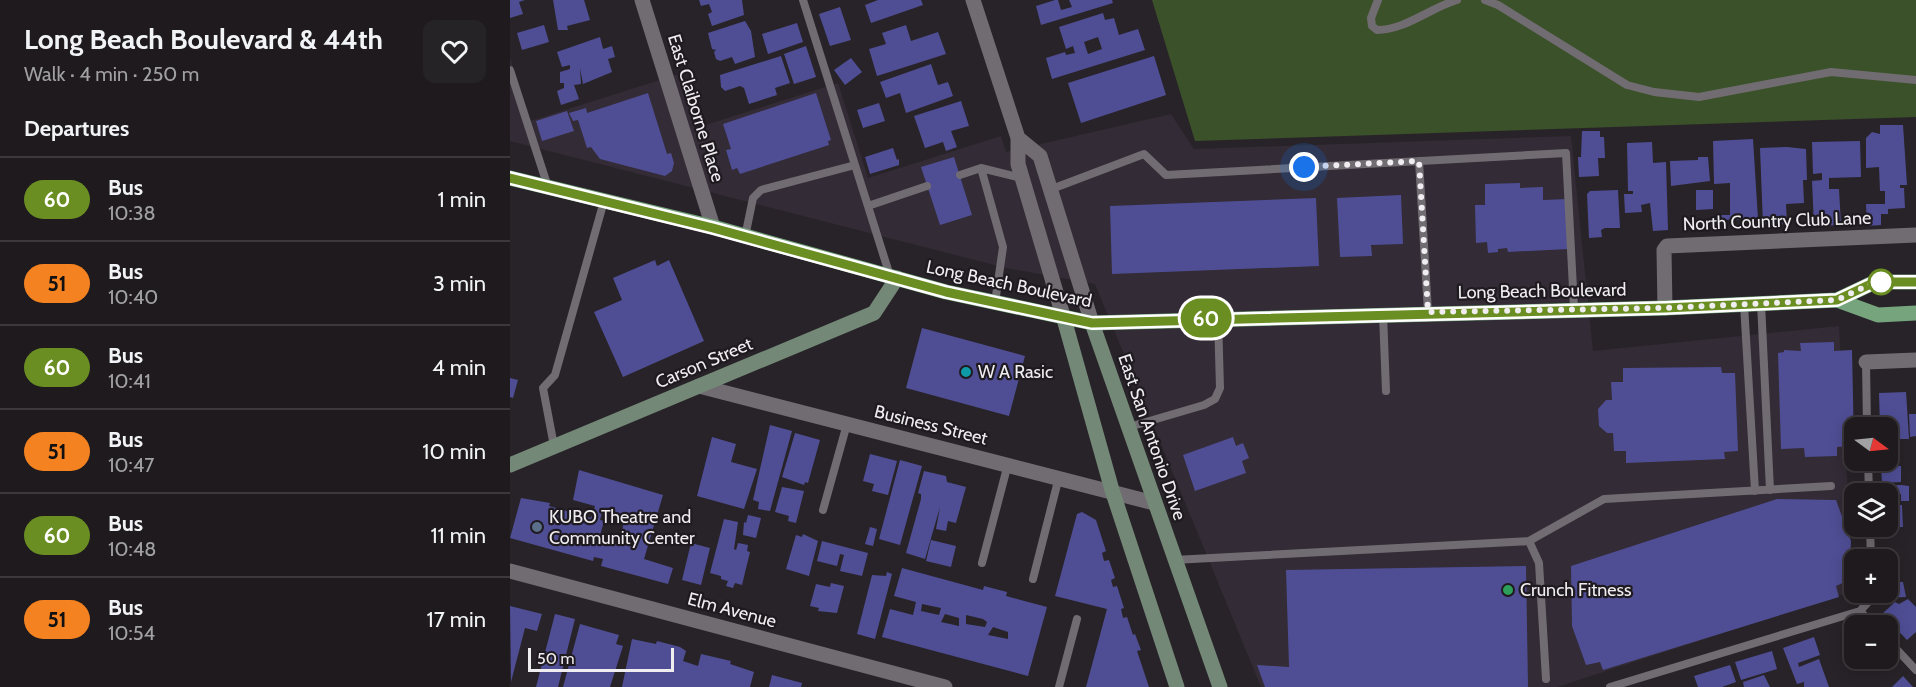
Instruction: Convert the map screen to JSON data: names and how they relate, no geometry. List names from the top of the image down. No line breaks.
{"streets":{"main road":["Long Beach Boulevard","Carson Street","East San Antonio Drive"],"street":["East Claiborne Place","North Country Club Lane","Business Street","Elm Avenue"]},"crossings":[["East Claiborne Place","Long Beach Boulevard"],["North Country Club Lane","Long Beach Boulevard"],["Long Beach Boulevard","Carson Street"],["Long Beach Boulevard","East San Antonio Drive"],["Carson Street","Business Street"],["Business Street","East San Antonio Drive"]],"places":["W A Rasic","KUBO Theatre and Community Center","Crunch Fitness"],"lines":["bus line 60"],"scale_bar":"50 m","north":"right","page":{"heading":[["Long Beach Boulevard & 44th","Walk · 4 min · 250 m"],"Departures"],"on_map":"60","list":[{"mark":"60","name":"Bus","note":"10:38","value":"1 min"},{"mark":"51","name":"Bus","note":"10:40","value":"3 min"},{"mark":"60","name":"Bus","note":"10:41","value":"4 min"},{"mark":"51","name":"Bus","note":"10:47","value":"10 min"},{"mark":"60","name":"Bus","note":"10:48","value":"11 min"},{"mark":"51","name":"Bus","note":"10:54","value":"17 min"}],"map_buttons":["+","−"],"scale":"50 m"}}
